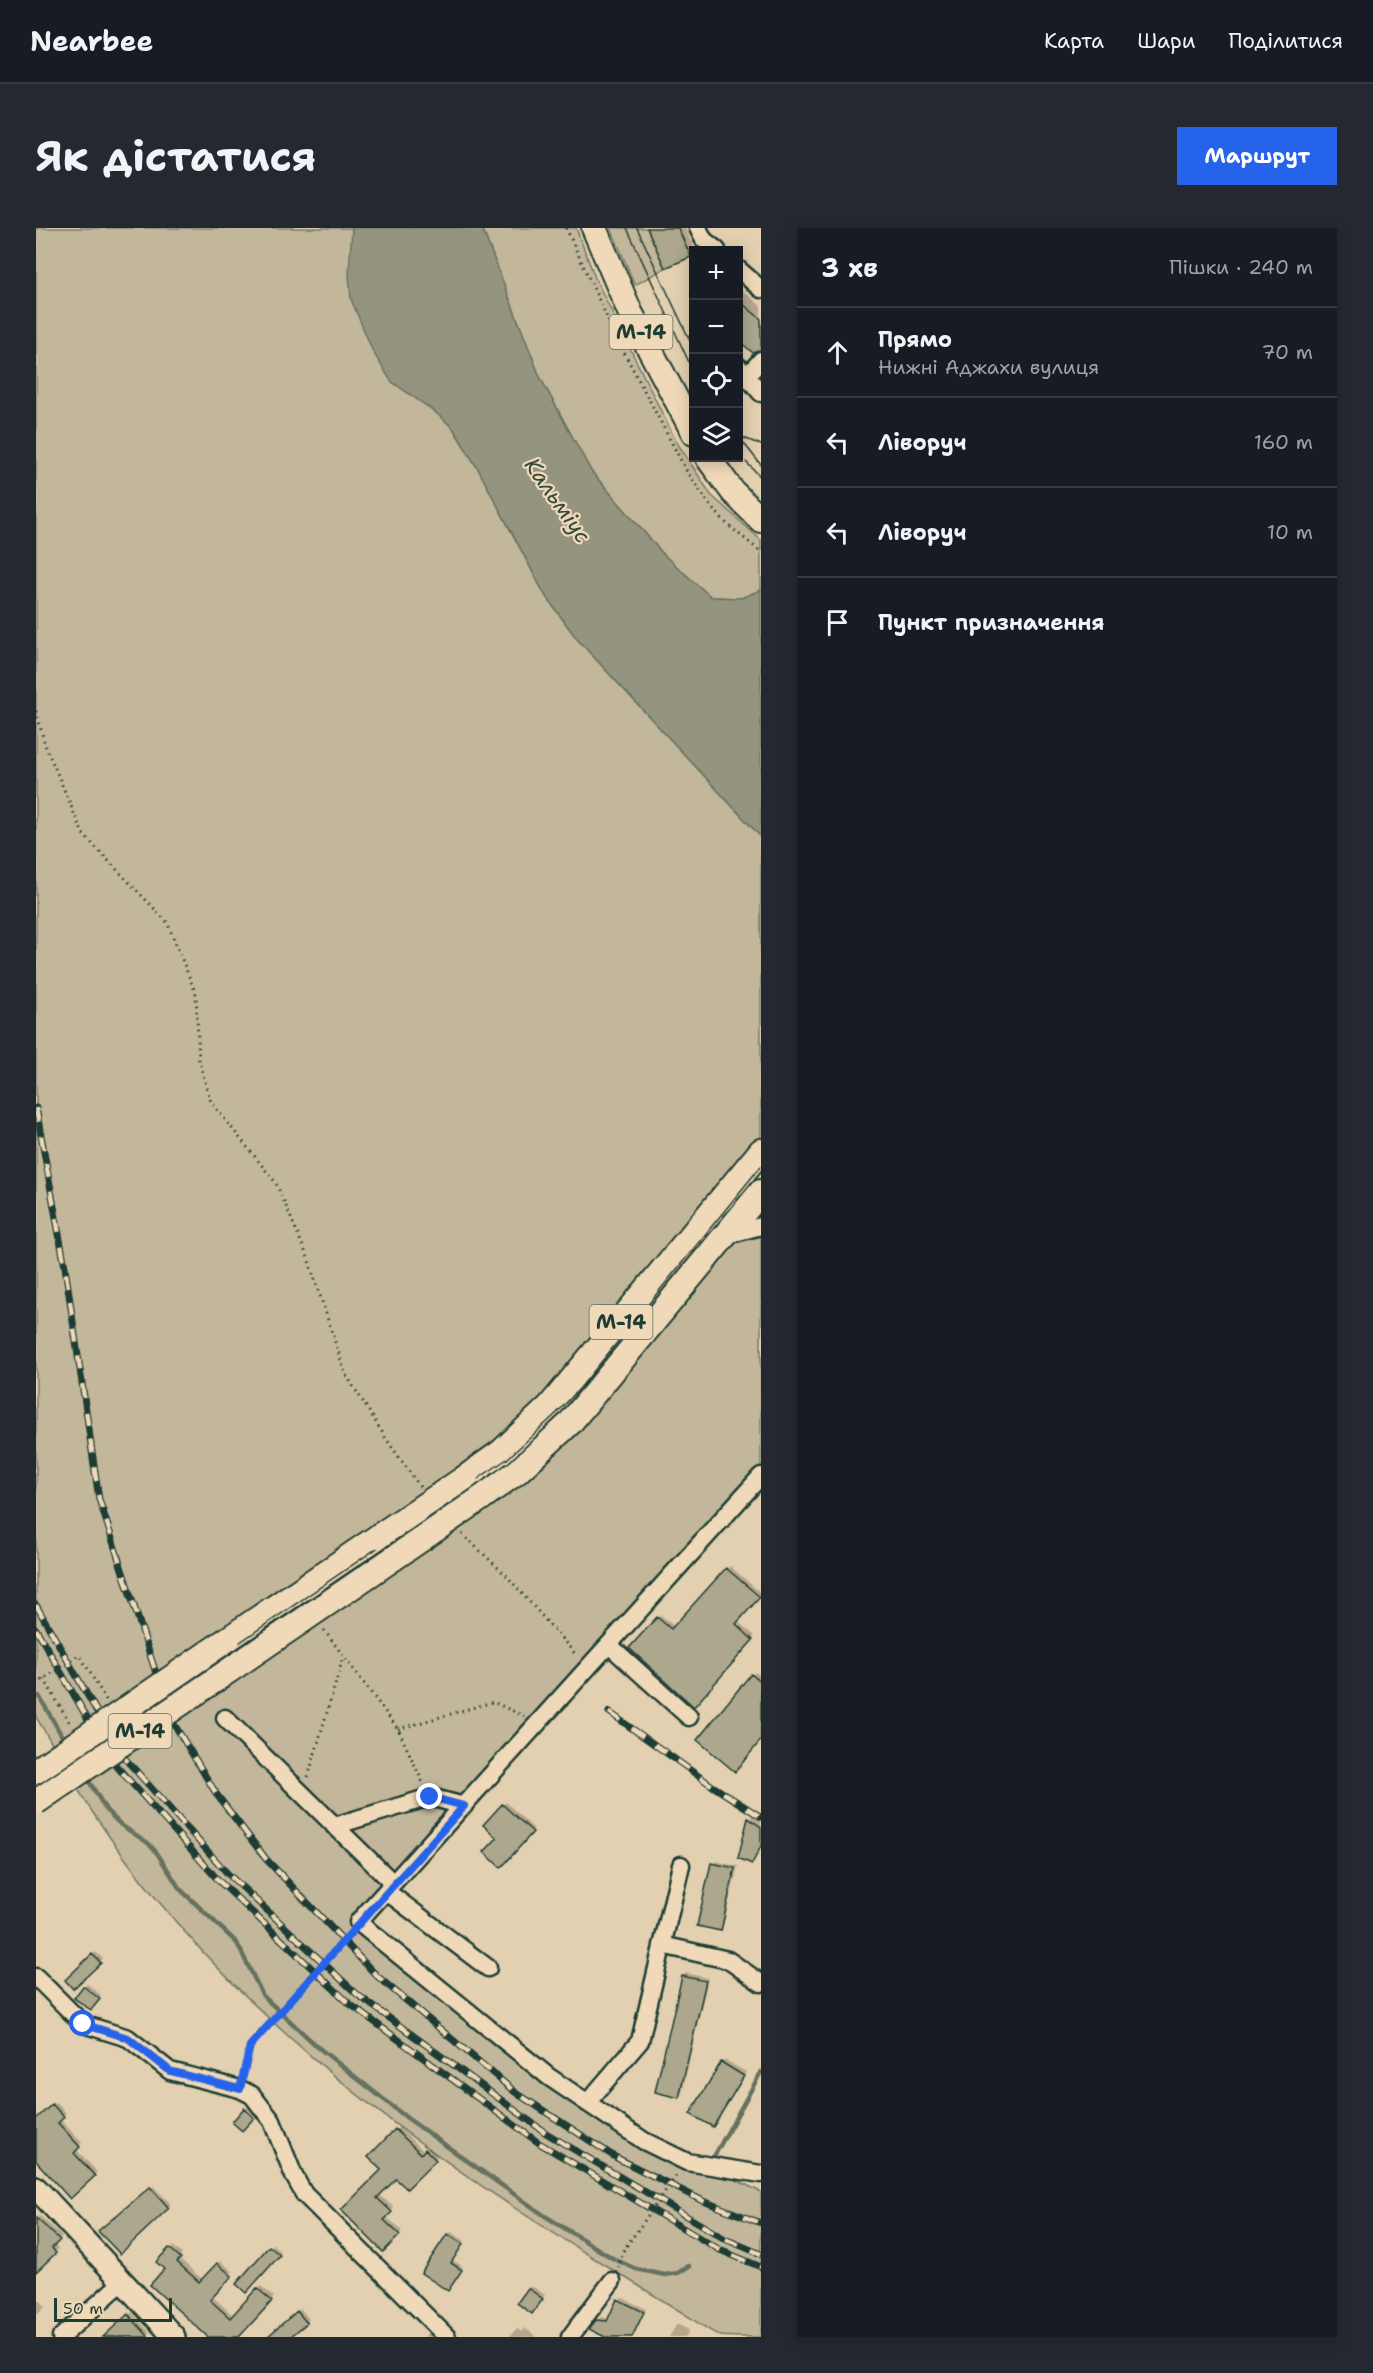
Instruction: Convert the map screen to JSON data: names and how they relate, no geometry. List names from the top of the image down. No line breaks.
{"streets":{"highway":["М-14"]},"water":["Кальміус"],"scale_bar":"50 m","page":{"header":"Nearbee","nav":["Карта","Шари","Поділитися"],"buttons":"Маршрут","title":"Як дістатися","heading":["3 хв","Пішки · 240 m"],"map_buttons":["+","−"],"list":[["Прямо","Нижні Аджахи вулиця","70 m"],["Ліворуч","160 m"],["Ліворуч","10 m"],"Пункт призначення"],"scale":"50 m"}}
